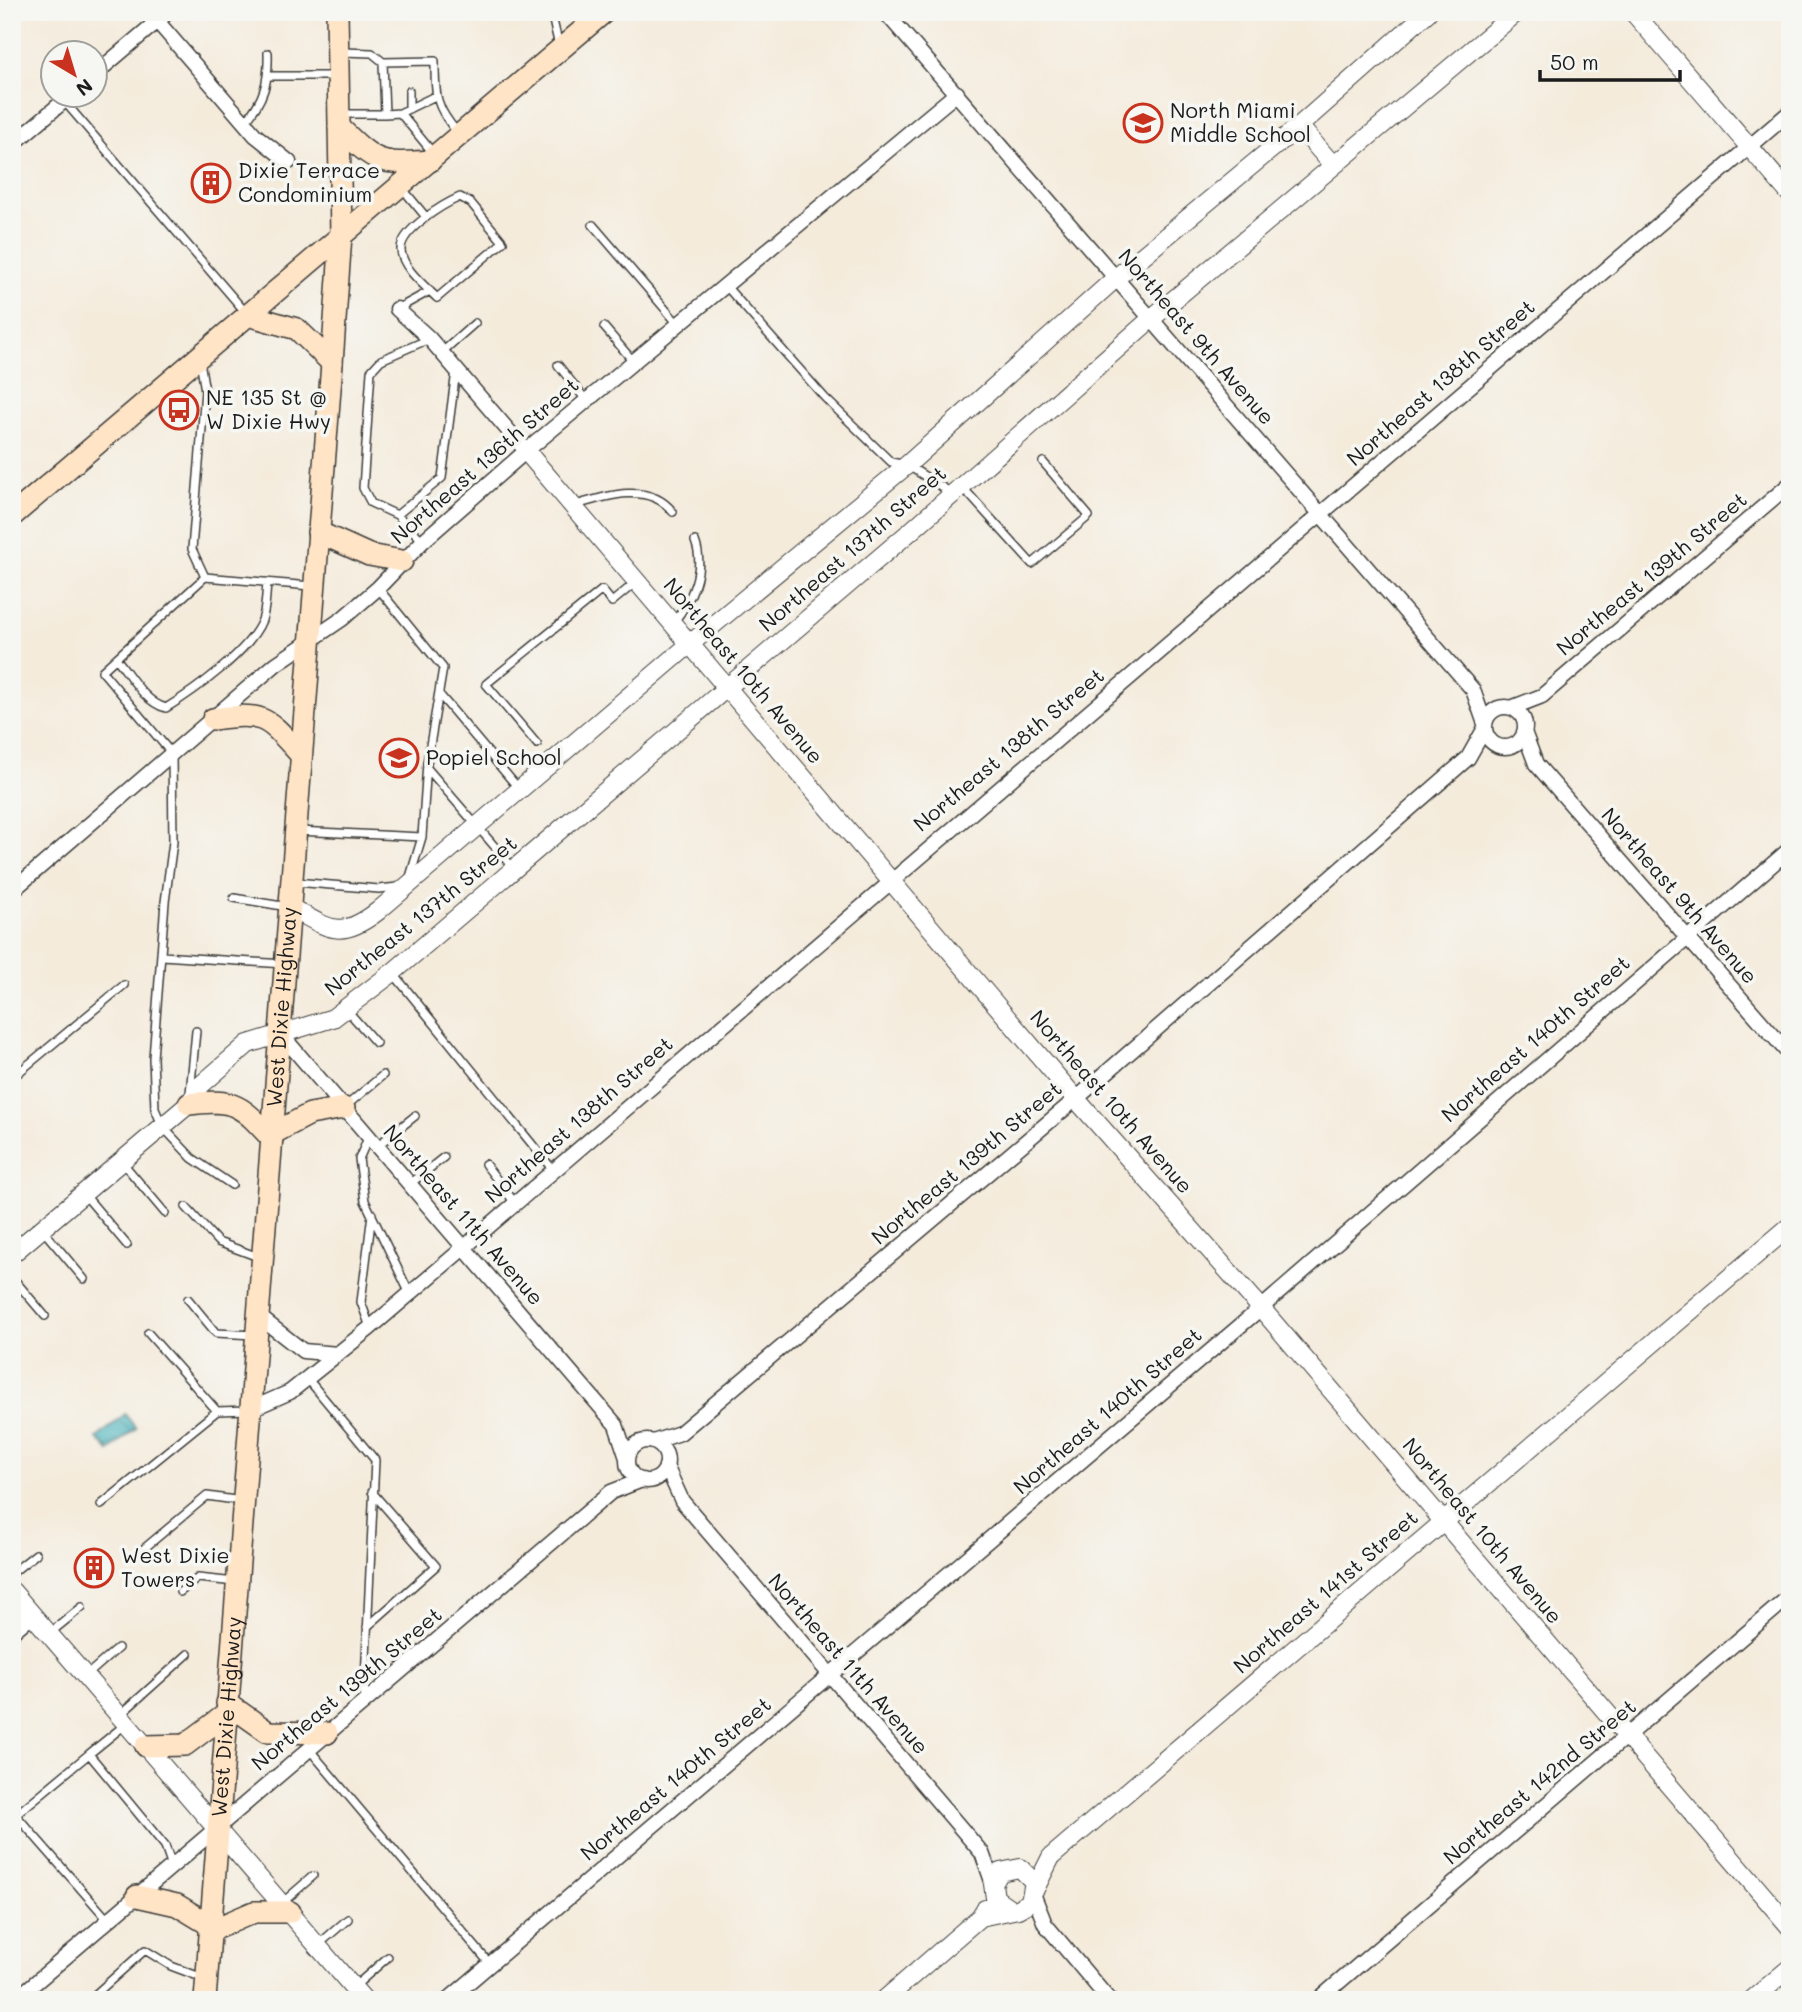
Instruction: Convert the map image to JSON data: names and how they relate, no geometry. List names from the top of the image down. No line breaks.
{"streets":{"main road":["West Dixie Highway"],"street":["Northeast 9th Avenue","Northeast 138th Street","Northeast 136th Street","Northeast 137th Street","Northeast 139th Street","Northeast 10th Avenue","Northeast 140th Street","Northeast 11th Avenue","Northeast 141st Street","Northeast 142nd Street"]},"crossings":[["Northeast 9th Avenue","Northeast 138th Street"],["Northeast 9th Avenue","Northeast 136th Street"],["Northeast 9th Avenue","Northeast 137th Street"],["Northeast 9th Avenue","Northeast 139th Street"],["Northeast 9th Avenue","Northeast 140th Street"],["Northeast 138th Street","Northeast 10th Avenue"],["Northeast 138th Street","West Dixie Highway"],["Northeast 138th Street","Northeast 11th Avenue"],["Northeast 136th Street","Northeast 10th Avenue"],["Northeast 136th Street","West Dixie Highway"],["Northeast 137th Street","Northeast 10th Avenue"],["Northeast 137th Street","West Dixie Highway"],["Northeast 137th Street","Northeast 11th Avenue"],["Northeast 139th Street","Northeast 10th Avenue"],["Northeast 139th Street","West Dixie Highway"],["Northeast 139th Street","Northeast 11th Avenue"],["Northeast 10th Avenue","Northeast 140th Street"],["Northeast 10th Avenue","Northeast 141st Street"],["Northeast 10th Avenue","Northeast 142nd Street"],["West Dixie Highway","Northeast 11th Avenue"],["Northeast 140th Street","Northeast 11th Avenue"],["Northeast 11th Avenue","Northeast 141st Street"]],"places":{"school or university":["North Miami Middle School","Popiel School"],"building":["Dixie Terrace Condominium","West Dixie Towers"],"bus stop":["NE 135 St @ W Dixie Hwy"]},"scale_bar":"50 m","north":"bottom right"}
